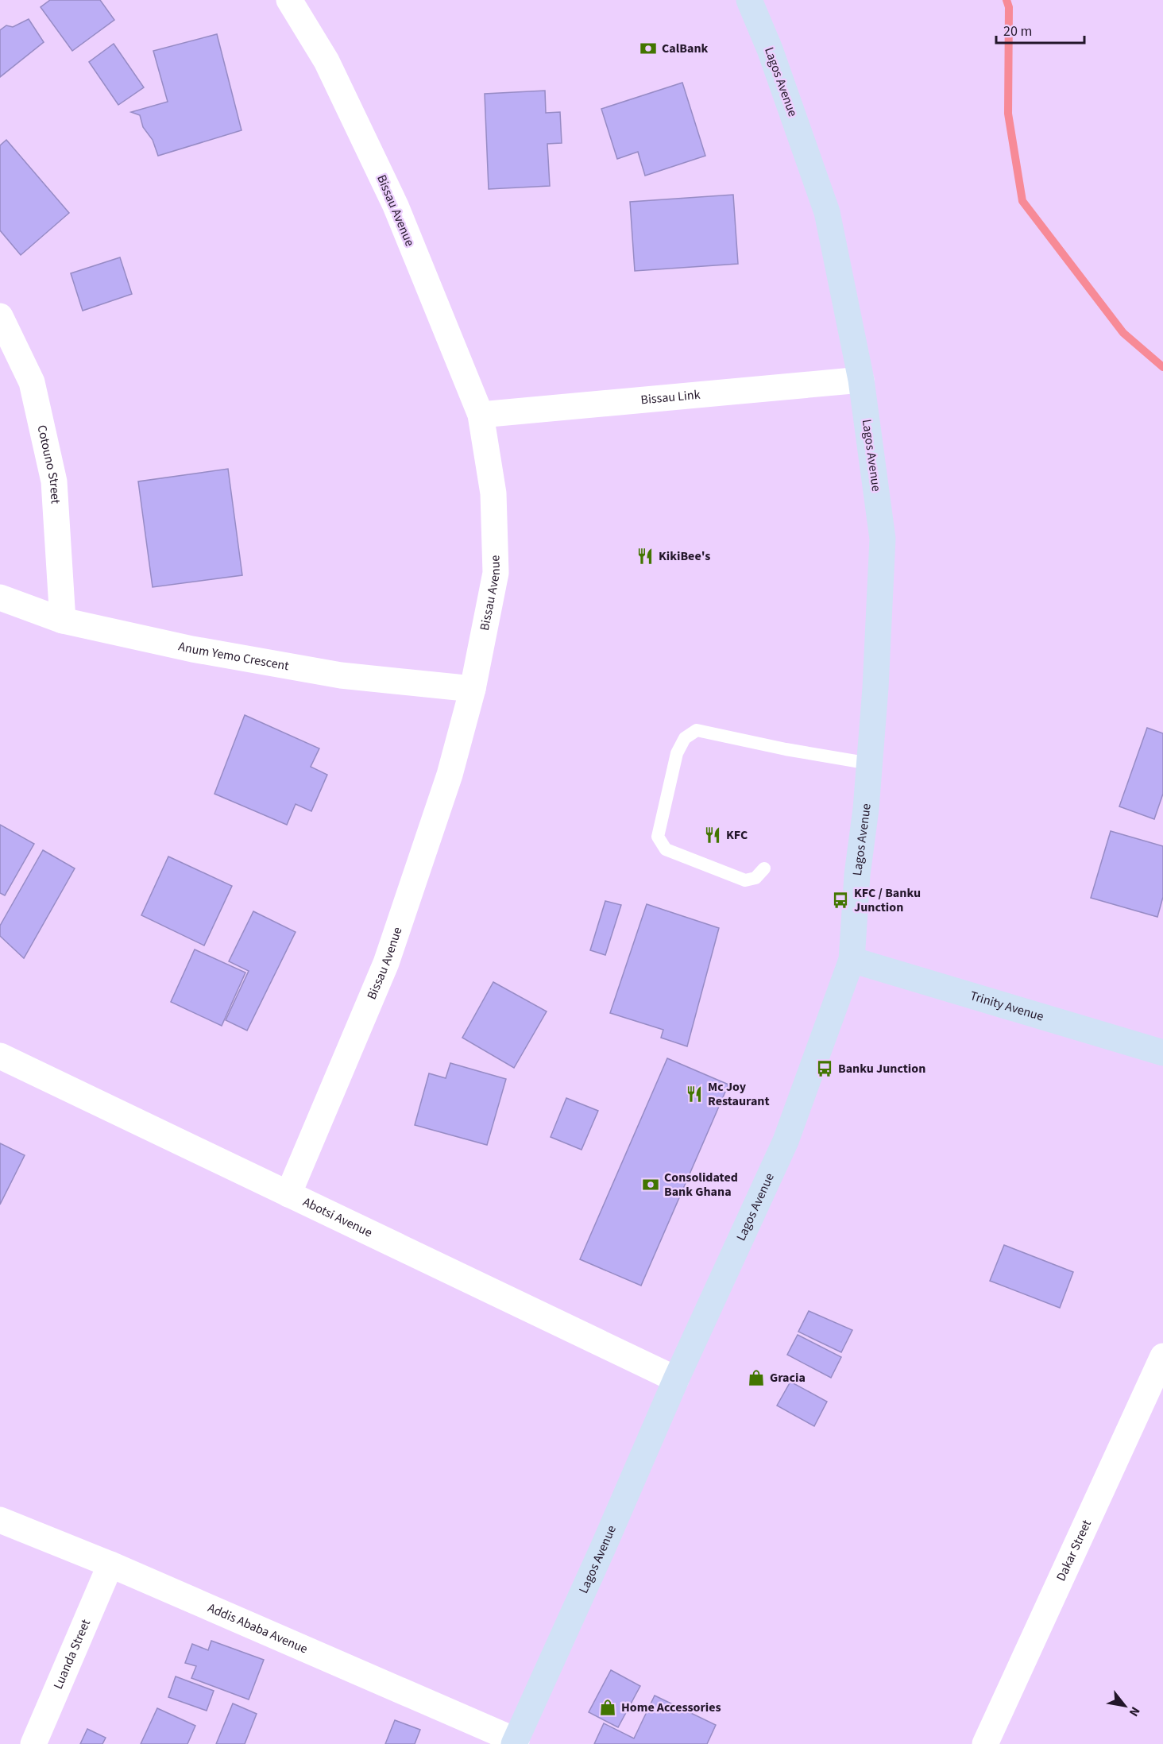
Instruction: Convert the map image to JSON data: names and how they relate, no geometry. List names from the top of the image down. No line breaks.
{"streets":{"street":["Lagos Avenue","Bissau Avenue","Bissau Link","Cotouno Street","Anum Yemo Crescent","Trinity Avenue","Abotsi Avenue","Dakar Street","Addis Ababa Avenue","Luanda Street"]},"crossings":[["Lagos Avenue","Bissau Link"],["Lagos Avenue","Trinity Avenue"],["Lagos Avenue","Abotsi Avenue"],["Lagos Avenue","Addis Ababa Avenue"],["Bissau Avenue","Bissau Link"],["Bissau Avenue","Anum Yemo Crescent"],["Bissau Avenue","Abotsi Avenue"],["Cotouno Street","Anum Yemo Crescent"],["Addis Ababa Avenue","Luanda Street"]],"places":{"bank":["CalBank","Consolidated Bank Ghana"],"restaurant":["KikiBee's","KFC","Mc Joy Restaurant"],"bus stop":["KFC / Banku Junction","Banku Junction"],"shop":["Gracia","Home Accessories"]},"scale_bar":"20 m","north":"bottom right"}
